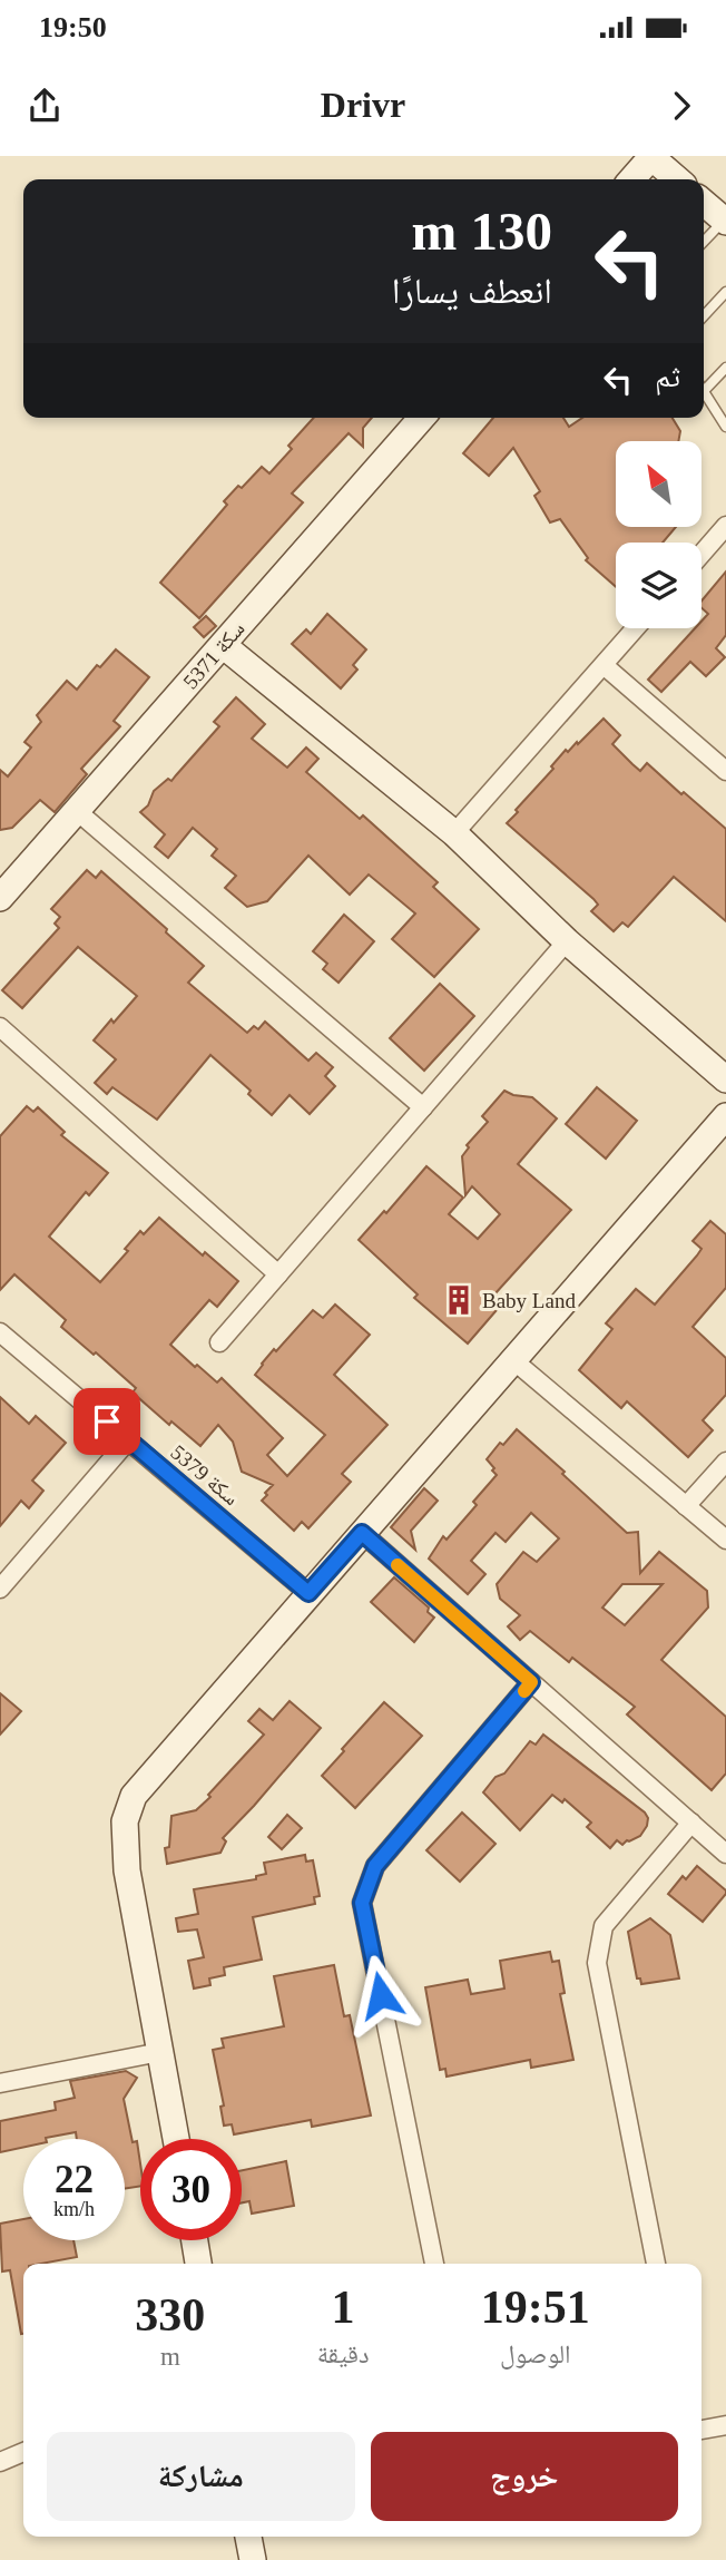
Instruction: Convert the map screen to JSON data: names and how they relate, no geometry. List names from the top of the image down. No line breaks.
{"streets":{"street":["سكة 5371","سكة 5379"]},"places":{"building":["Baby Land"]},"north":"top left","page":{"status":"19:50","header":"Drivr","turn":["130 m","انعطف يسارًا"],"then":"ثم","speed":"22 km/h","limit":"30","eta":["19:51","الوصول","1","دقيقة","330","m"],"buttons":["خروج","مشاركة"]}}
